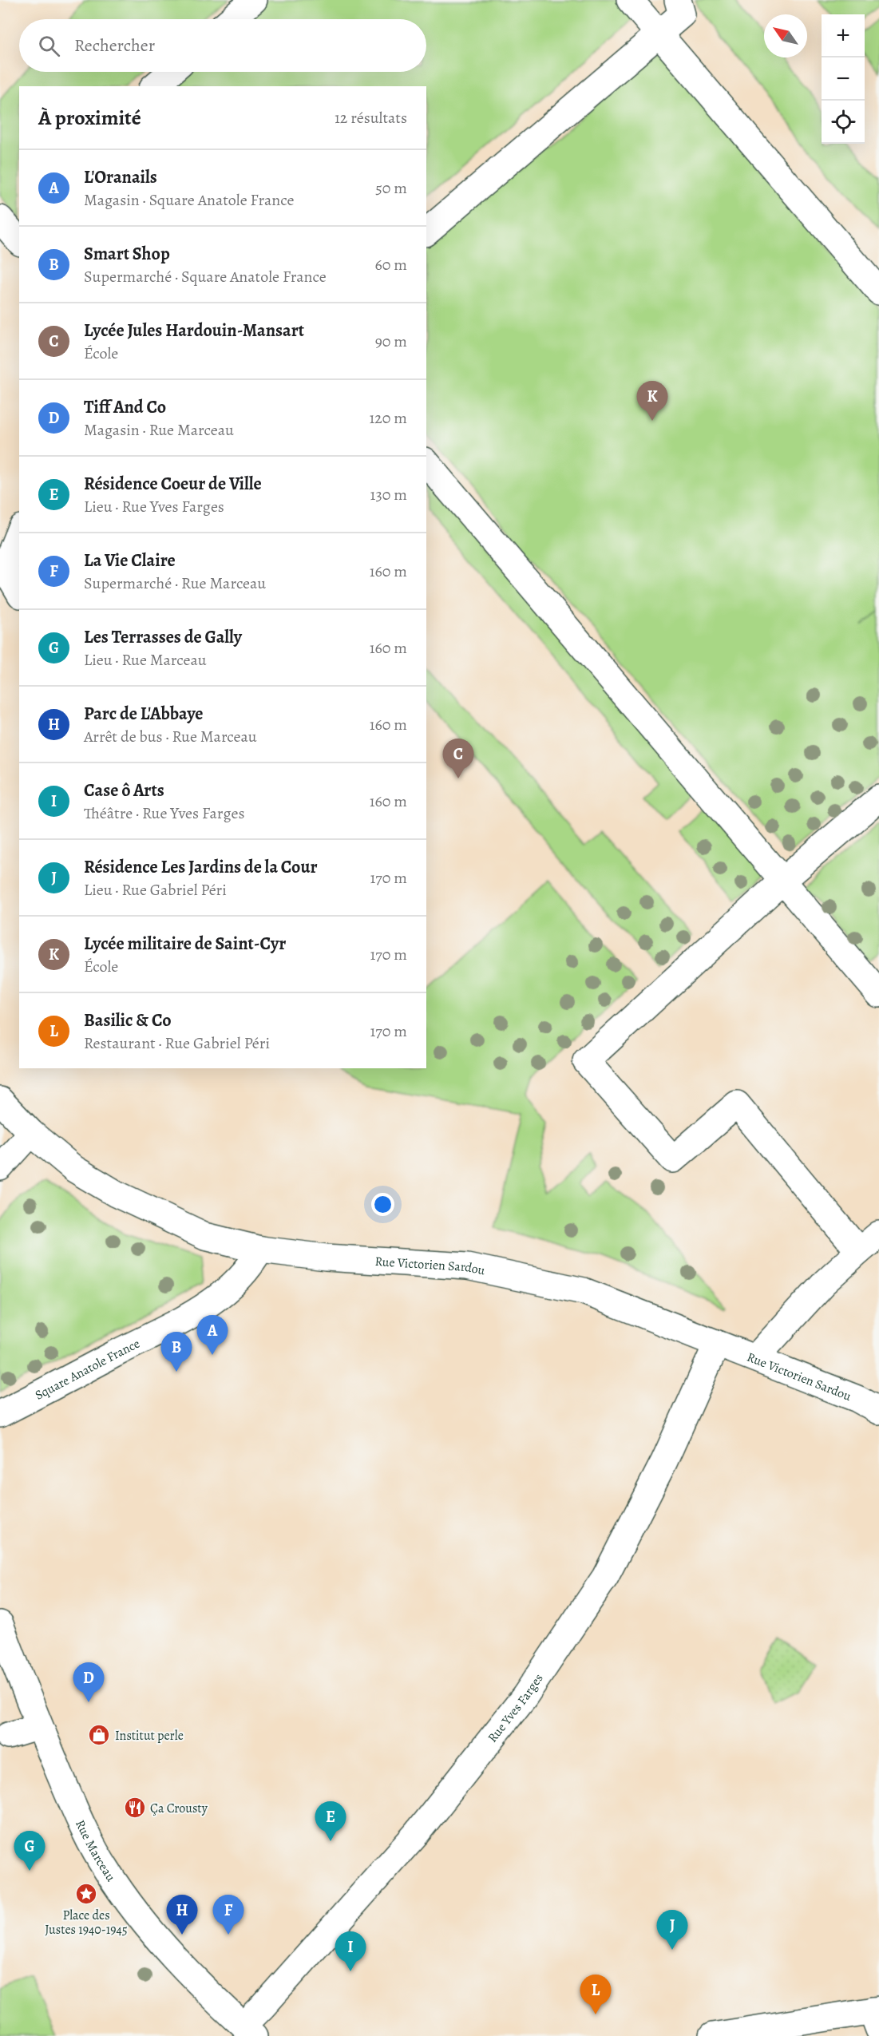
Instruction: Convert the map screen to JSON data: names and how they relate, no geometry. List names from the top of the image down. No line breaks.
{"streets":{"street":["Rue Victorien Sardou","Square Anatole France","Rue Yves Farges","Rue Marceau"]},"crossings":[["Rue Victorien Sardou","Square Anatole France"],["Rue Victorien Sardou","Rue Yves Farges"],["Rue Yves Farges","Rue Marceau"]],"places":{"shop":["Institut perle"],"restaurant":["Ça Crousty"],"place":["Place des Justes 1940-1945"]},"north":"top left","page":{"map_buttons":["+","−"],"search":"Rechercher","heading":["À proximité","12 résultats"],"list":[{"mark":"A","name":"L'Oranails","note":"Magasin · Square Anatole France","value":"50 m"},{"mark":"B","name":"Smart Shop","note":"Supermarché · Square Anatole France","value":"60 m"},{"mark":"C","name":"Lycée Jules Hardouin-Mansart","note":"École","value":"90 m"},{"mark":"D","name":"Tiff And Co","note":"Magasin · Rue Marceau","value":"120 m"},{"mark":"E","name":"Résidence Coeur de Ville","note":"Lieu · Rue Yves Farges","value":"130 m"},{"mark":"F","name":"La Vie Claire","note":"Supermarché · Rue Marceau","value":"160 m"},{"mark":"G","name":"Les Terrasses de Gally","note":"Lieu · Rue Marceau","value":"160 m"},{"mark":"H","name":"Parc de L'Abbaye","note":"Arrêt de bus · Rue Marceau","value":"160 m"},{"mark":"I","name":"Case ô Arts","note":"Théâtre · Rue Yves Farges","value":"160 m"},{"mark":"J","name":"Résidence Les Jardins de la Cour","note":"Lieu · Rue Gabriel Péri","value":"170 m"},{"mark":"K","name":"Lycée militaire de Saint-Cyr","note":"École","value":"170 m"},{"mark":"L","name":"Basilic & Co","note":"Restaurant · Rue Gabriel Péri","value":"170 m"}],"pins":["K","C","A","B","D","E","G","F","H","J","I","L"]}}
